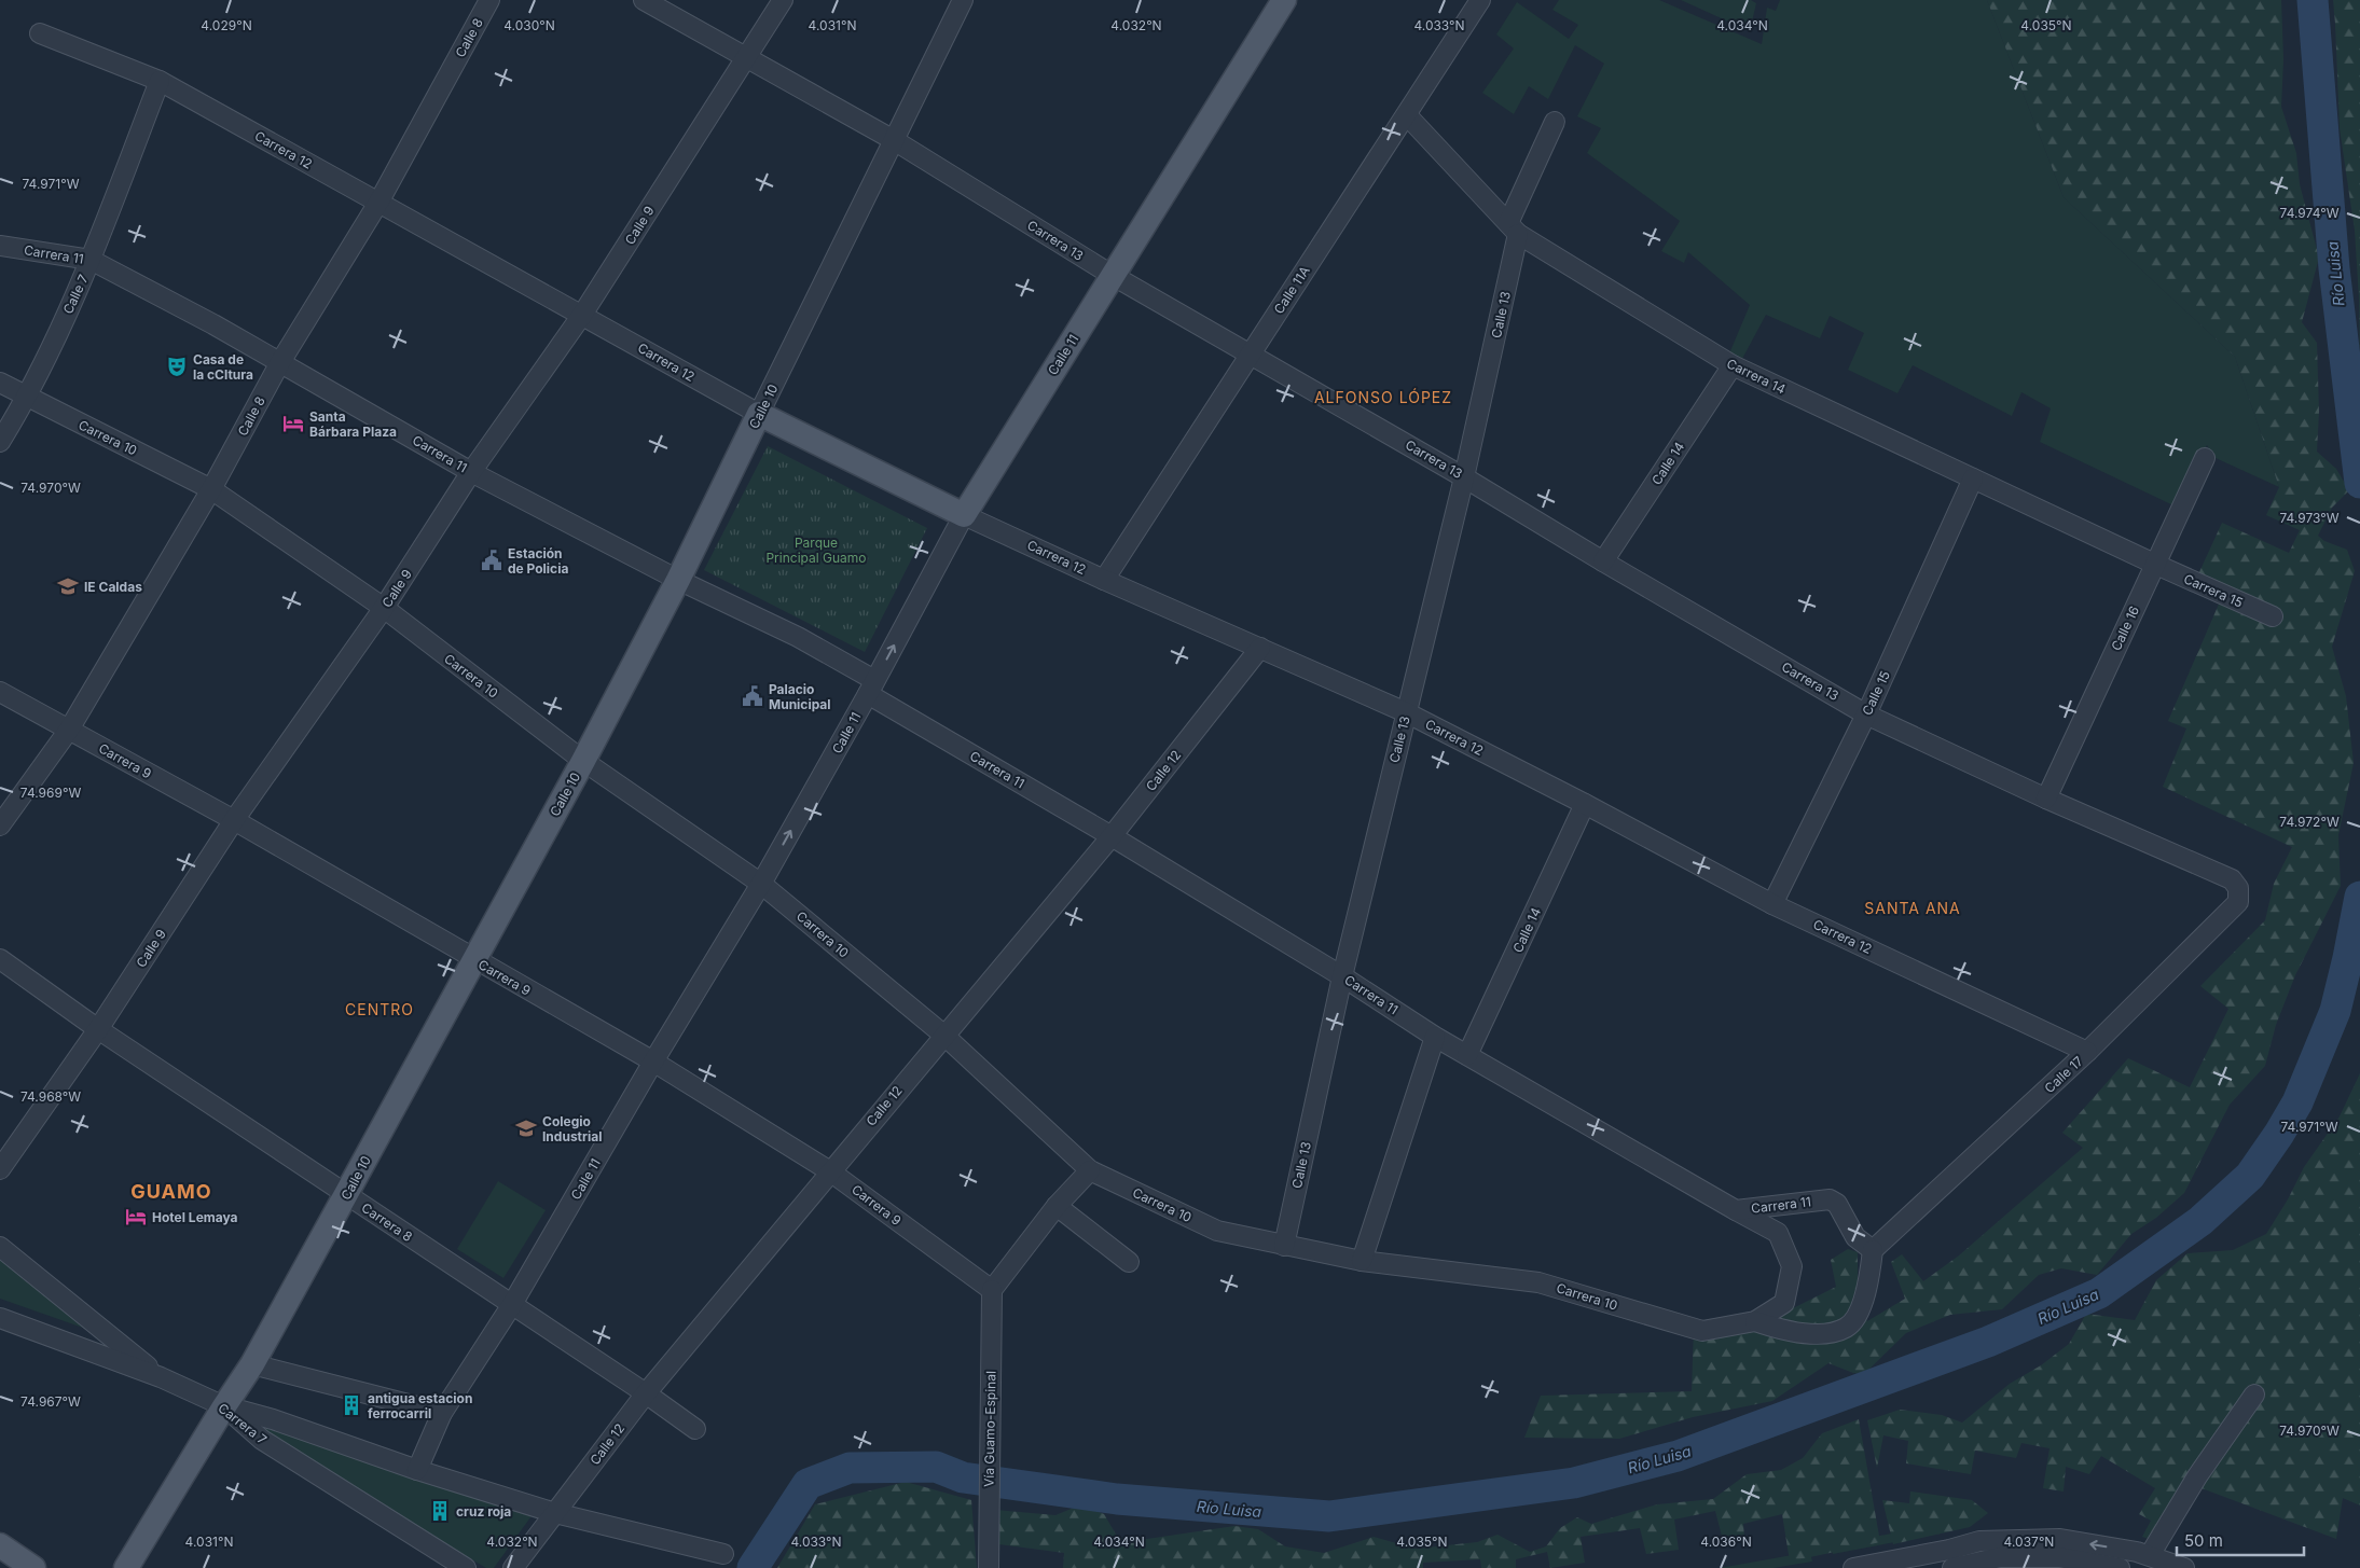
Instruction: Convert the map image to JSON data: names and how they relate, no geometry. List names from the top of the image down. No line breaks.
{"streets":{"main road":["Carrera 12","Calle 11","Calle 10"],"street":["Calle 8","Calle 9","Carrera 13","Carrera 11","Calle 11A","Calle 7","Calle 13","Carrera 14","Carrera 10","Calle 14","Carrera 15","Calle 16","Calle 15","Carrera 9","Calle 12","Calle 17","Carrera 8","Carrera 7","Vía Guamo-Espinal"]},"crossings":[["Calle 8","Carrera 12"],["Calle 8","Carrera 11"],["Calle 8","Carrera 10"],["Calle 8","Carrera 9"],["Carrera 12","Calle 9"],["Carrera 12","Calle 11A"],["Carrera 12","Calle 7"],["Carrera 12","Calle 13"],["Carrera 12","Calle 11"],["Carrera 12","Calle 10"],["Carrera 12","Calle 14"],["Carrera 12","Calle 15"],["Carrera 12","Calle 12"],["Carrera 12","Calle 17"],["Calle 9","Carrera 13"],["Calle 9","Carrera 11"],["Calle 9","Carrera 10"],["Calle 9","Carrera 9"],["Calle 9","Carrera 8"],["Carrera 13","Calle 11A"],["Carrera 13","Calle 13"],["Carrera 13","Calle 11"],["Carrera 13","Calle 10"],["Carrera 13","Calle 14"],["Carrera 13","Calle 16"],["Carrera 13","Calle 15"],["Carrera 13","Calle 17"],["Carrera 11","Calle 7"],["Carrera 11","Calle 13"],["Carrera 11","Calle 11"],["Carrera 11","Calle 10"],["Carrera 11","Calle 14"],["Carrera 11","Calle 12"],["Carrera 11","Calle 17"],["Calle 11A","Carrera 14"],["Calle 7","Carrera 10"],["Calle 13","Carrera 14"],["Calle 13","Carrera 10"],["Calle 11","Carrera 10"],["Calle 11","Carrera 9"],["Calle 11","Carrera 8"],["Carrera 14","Calle 14"],["Carrera 14","Carrera 15"],["Carrera 14","Calle 16"],["Carrera 14","Calle 15"],["Calle 10","Carrera 10"],["Calle 10","Carrera 9"],["Calle 10","Carrera 8"],["Calle 10","Carrera 7"],["Carrera 10","Calle 12"],["Carrera 15","Calle 16"],["Carrera 9","Calle 12"],["Carrera 9","Vía Guamo-Espinal"],["Calle 12","Carrera 8"]],"districts":["ALFONSO LÓPEZ","SANTA ANA","CENTRO","GUAMO"],"water":["Río Luisa"],"parks":["Parque Principal Guamo"],"places":{"theatre":["Casa de la cCltura"],"hotel":["Santa Bárbara Plaza","Hotel Lemaya"],"public building":["Estación de Policia","Palacio Municipal"],"school or university":["IE Caldas","Colegio Industrial"],"building":["antigua estacion ferrocarril","cruz roja"]},"scale_bar":"50 m","coordinates":["4.030°N","4.029°N","4.031°N","4.032°N","4.033°N","4.034°N","4.035°N","74.971°W","74.974°W","74.970°W","74.973°W","74.969°W","74.972°W","74.968°W","74.967°W","4.036°N","4.037°N"]}
